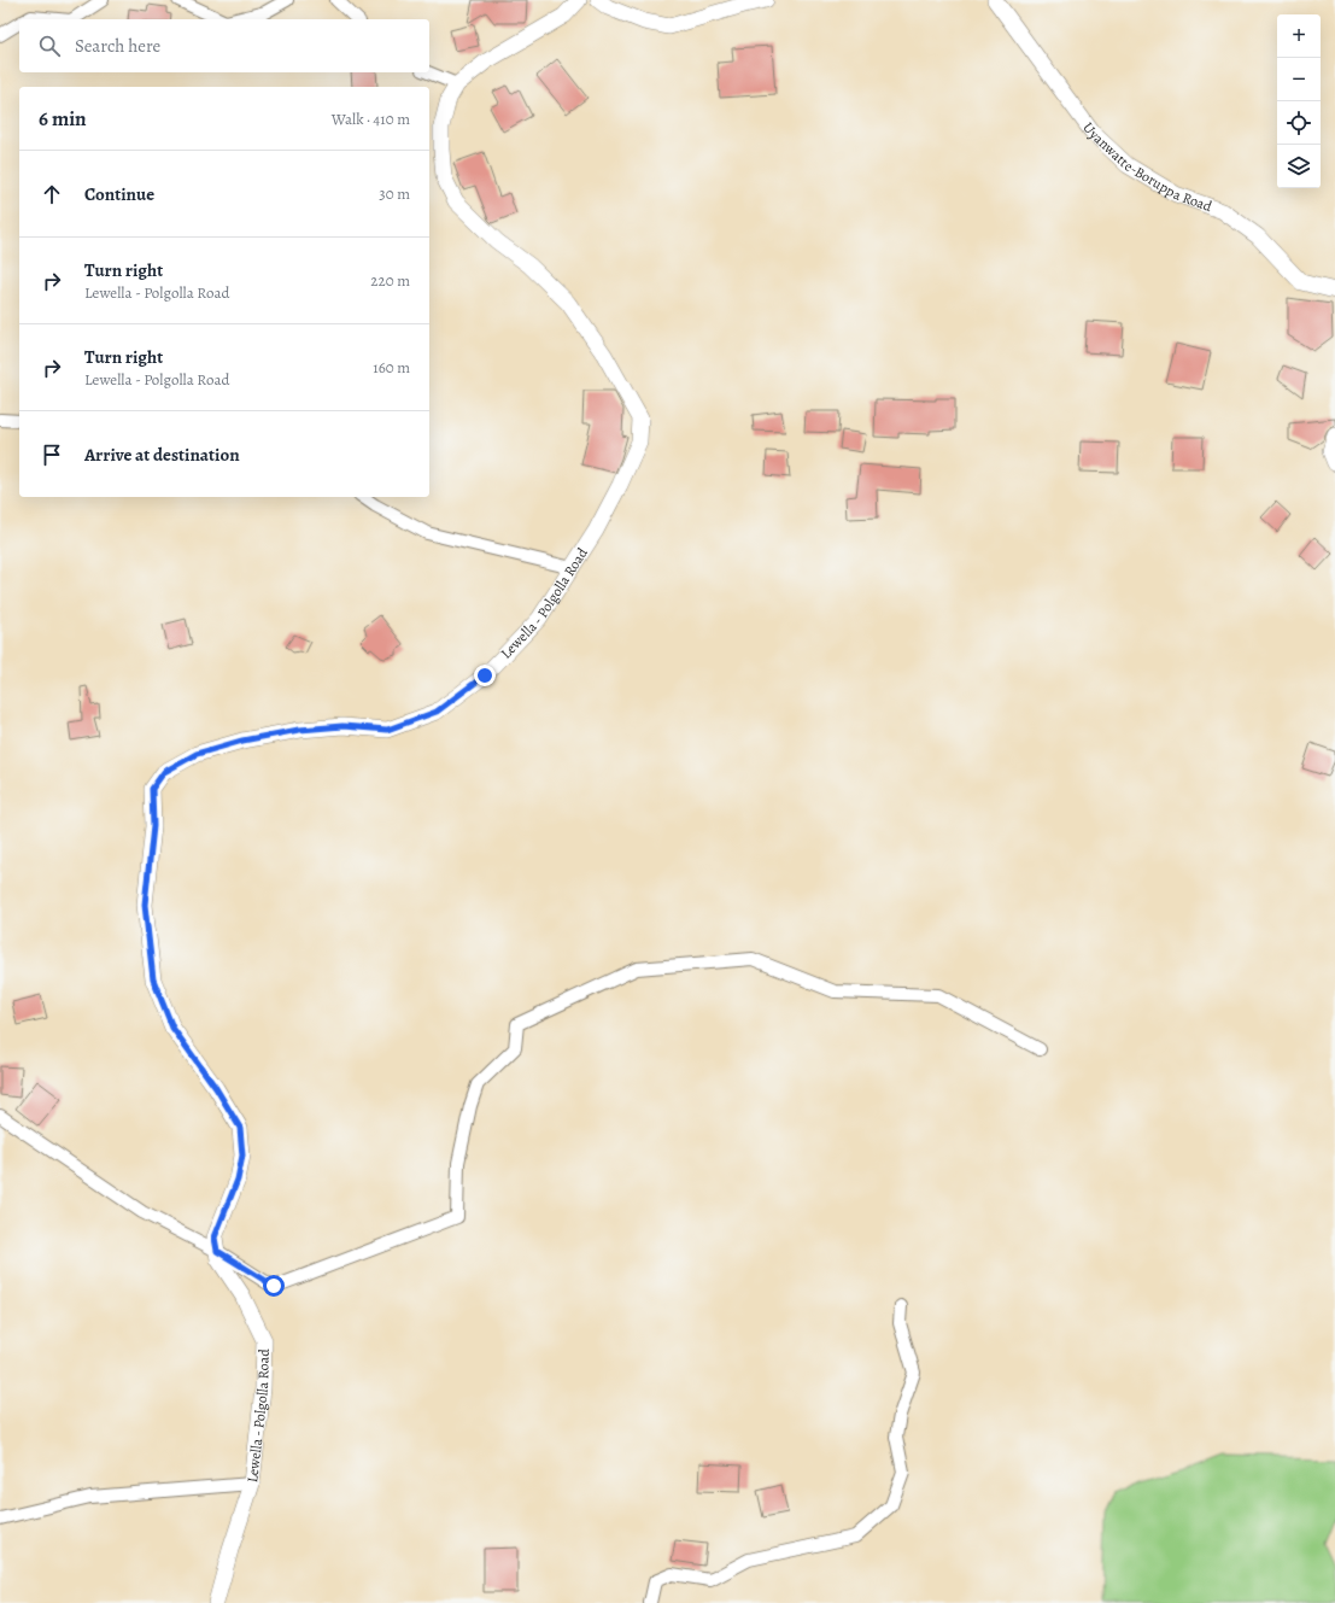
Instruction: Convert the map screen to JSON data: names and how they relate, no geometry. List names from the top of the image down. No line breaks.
{"streets":{"street":["Uyanwatte-Boruppa Road","Lewella - Polgolla Road"]},"page":{"map_buttons":["+","−"],"search":"Search here","heading":["6 min","Walk · 410 m"],"list":[["Continue","30 m"],["Turn right","Lewella - Polgolla Road","220 m"],["Turn right","Lewella - Polgolla Road","160 m"],"Arrive at destination"]}}
